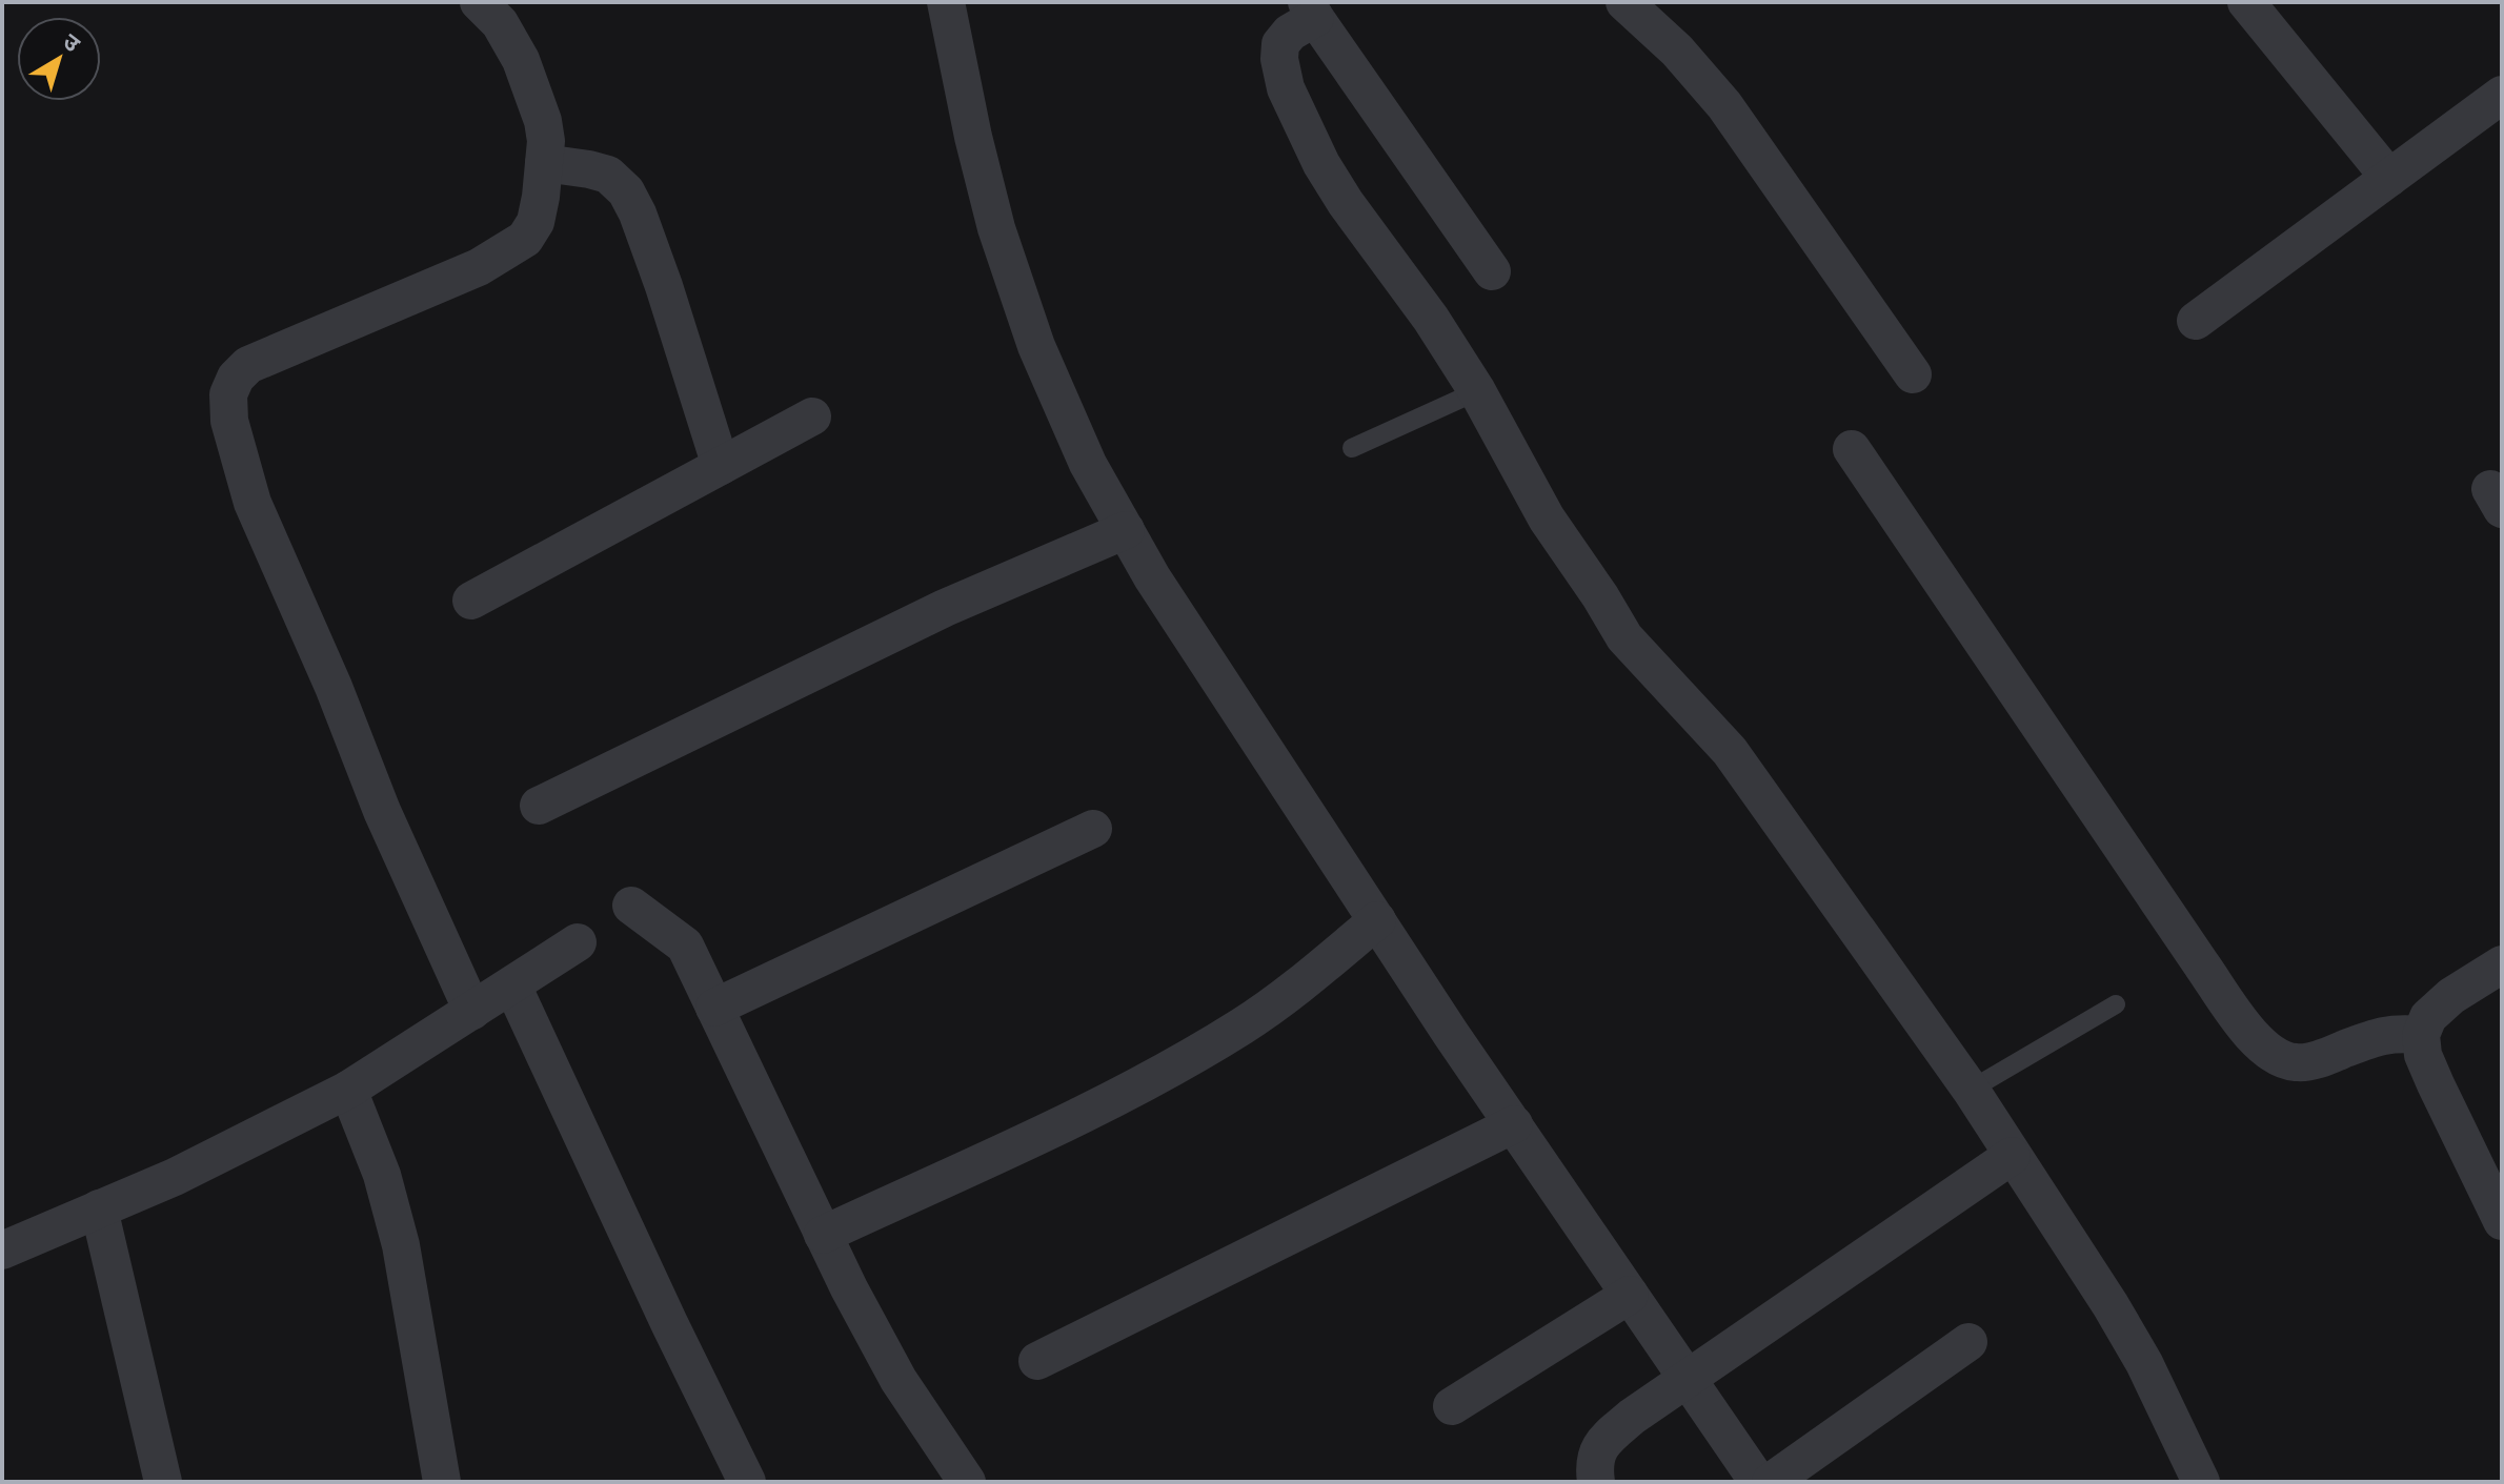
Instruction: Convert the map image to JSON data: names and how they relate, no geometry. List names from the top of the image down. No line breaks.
{"north":"top right"}
